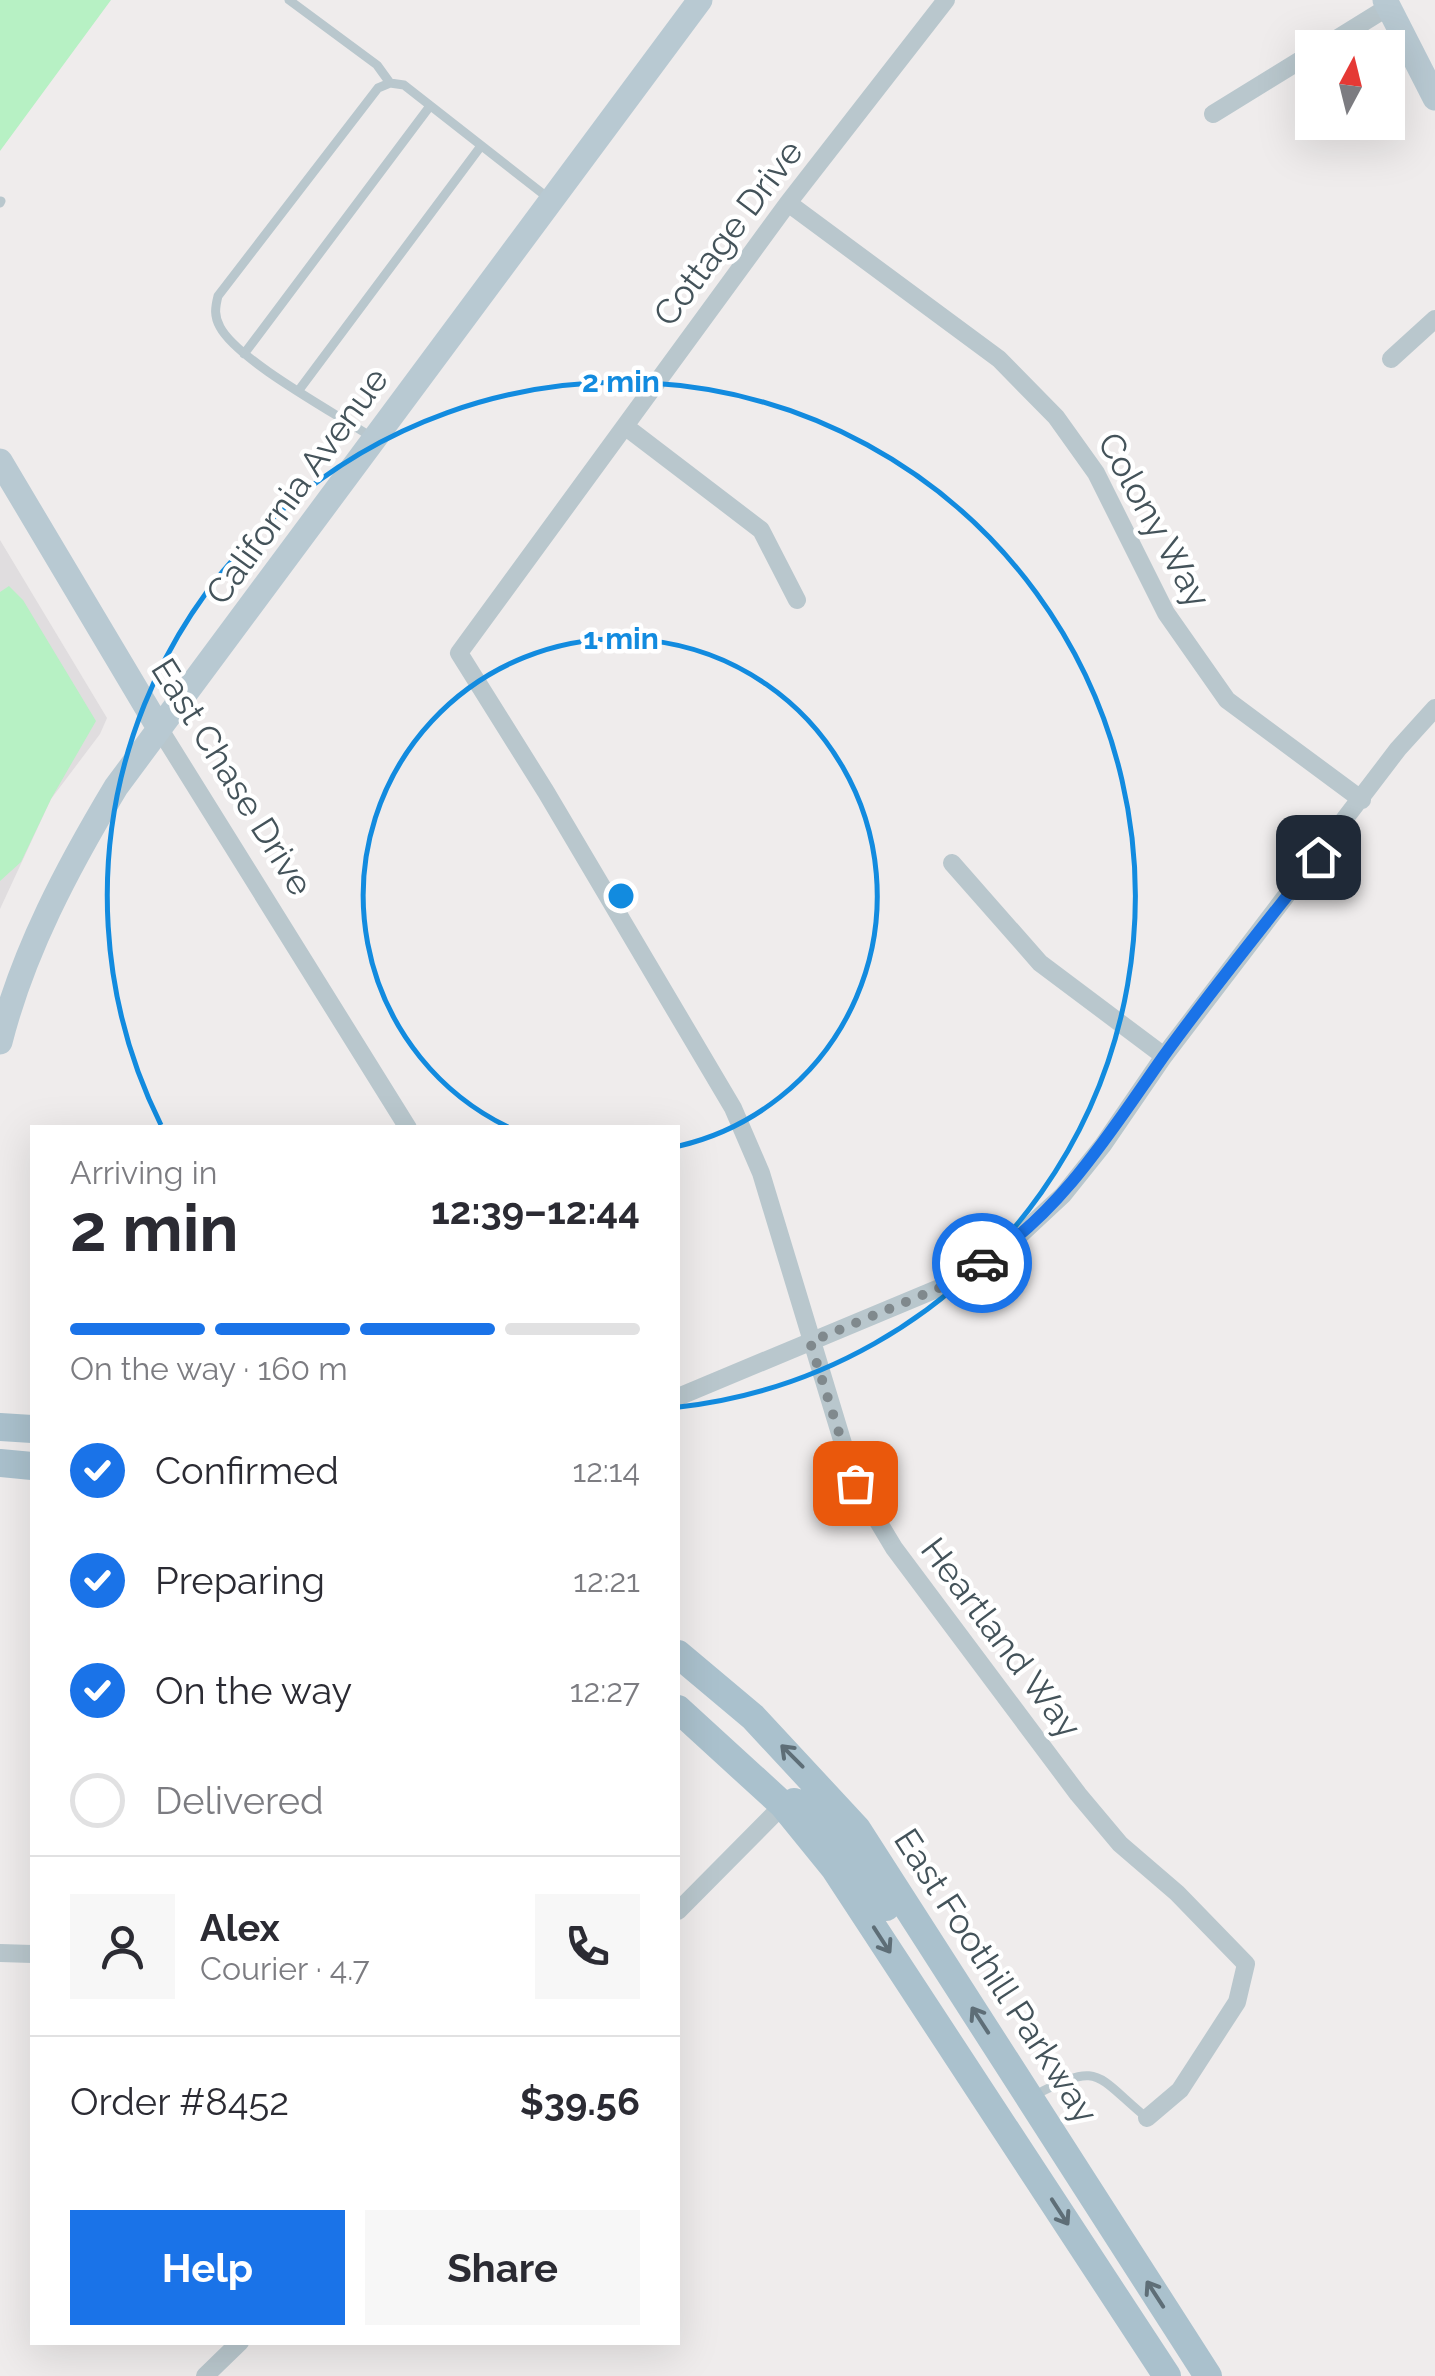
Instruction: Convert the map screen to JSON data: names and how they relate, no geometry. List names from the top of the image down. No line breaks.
{"streets":{"main road":["California Avenue","East Chase Drive","East Foothill Parkway"],"street":["Cottage Drive","Colony Way","Heartland Way"]},"crossings":[["Cottage Drive","Colony Way"],["Cottage Drive","Heartland Way"],["California Avenue","East Chase Drive"]],"north":"top","page":{"heading":["2 min","Arriving in","12:39–12:44"],"panel":["Alex","Courier · 4.7","Order #8452","$39.56"],"bar":"On the way · 160 m","list":[["Confirmed","12:14"],["Preparing","12:21"],["On the way","12:27"],"Delivered"],"buttons":["Help","Share"]},"rings":["2 min","1 min"]}
